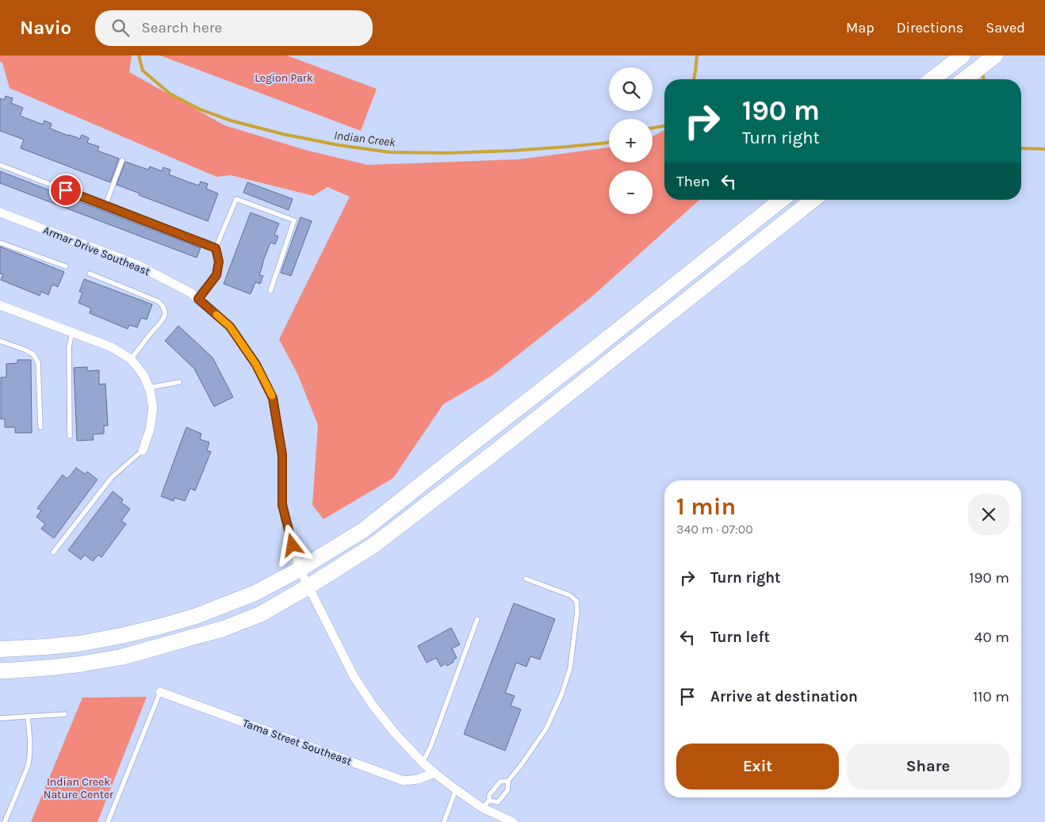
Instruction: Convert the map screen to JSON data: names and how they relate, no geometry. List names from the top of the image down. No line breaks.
{"streets":{"street":["Armar Drive Southeast","Tama Street Southeast"]},"water":["Indian Creek"],"parks":["Legion Park","Indian Creek Nature Center"],"page":{"header":"Navio","search":"Search here","nav":["Map","Directions","Saved"],"map_buttons":["+","−"],"turn":["190 m","Turn right"],"then":"Then","heading":["1 min","340 m · 07:00"],"list":[{"name":"Turn right","value":"190 m"},{"name":"Turn left","value":"40 m"},{"name":"Arrive at destination","value":"110 m"}],"buttons":["Exit","Share"]}}
